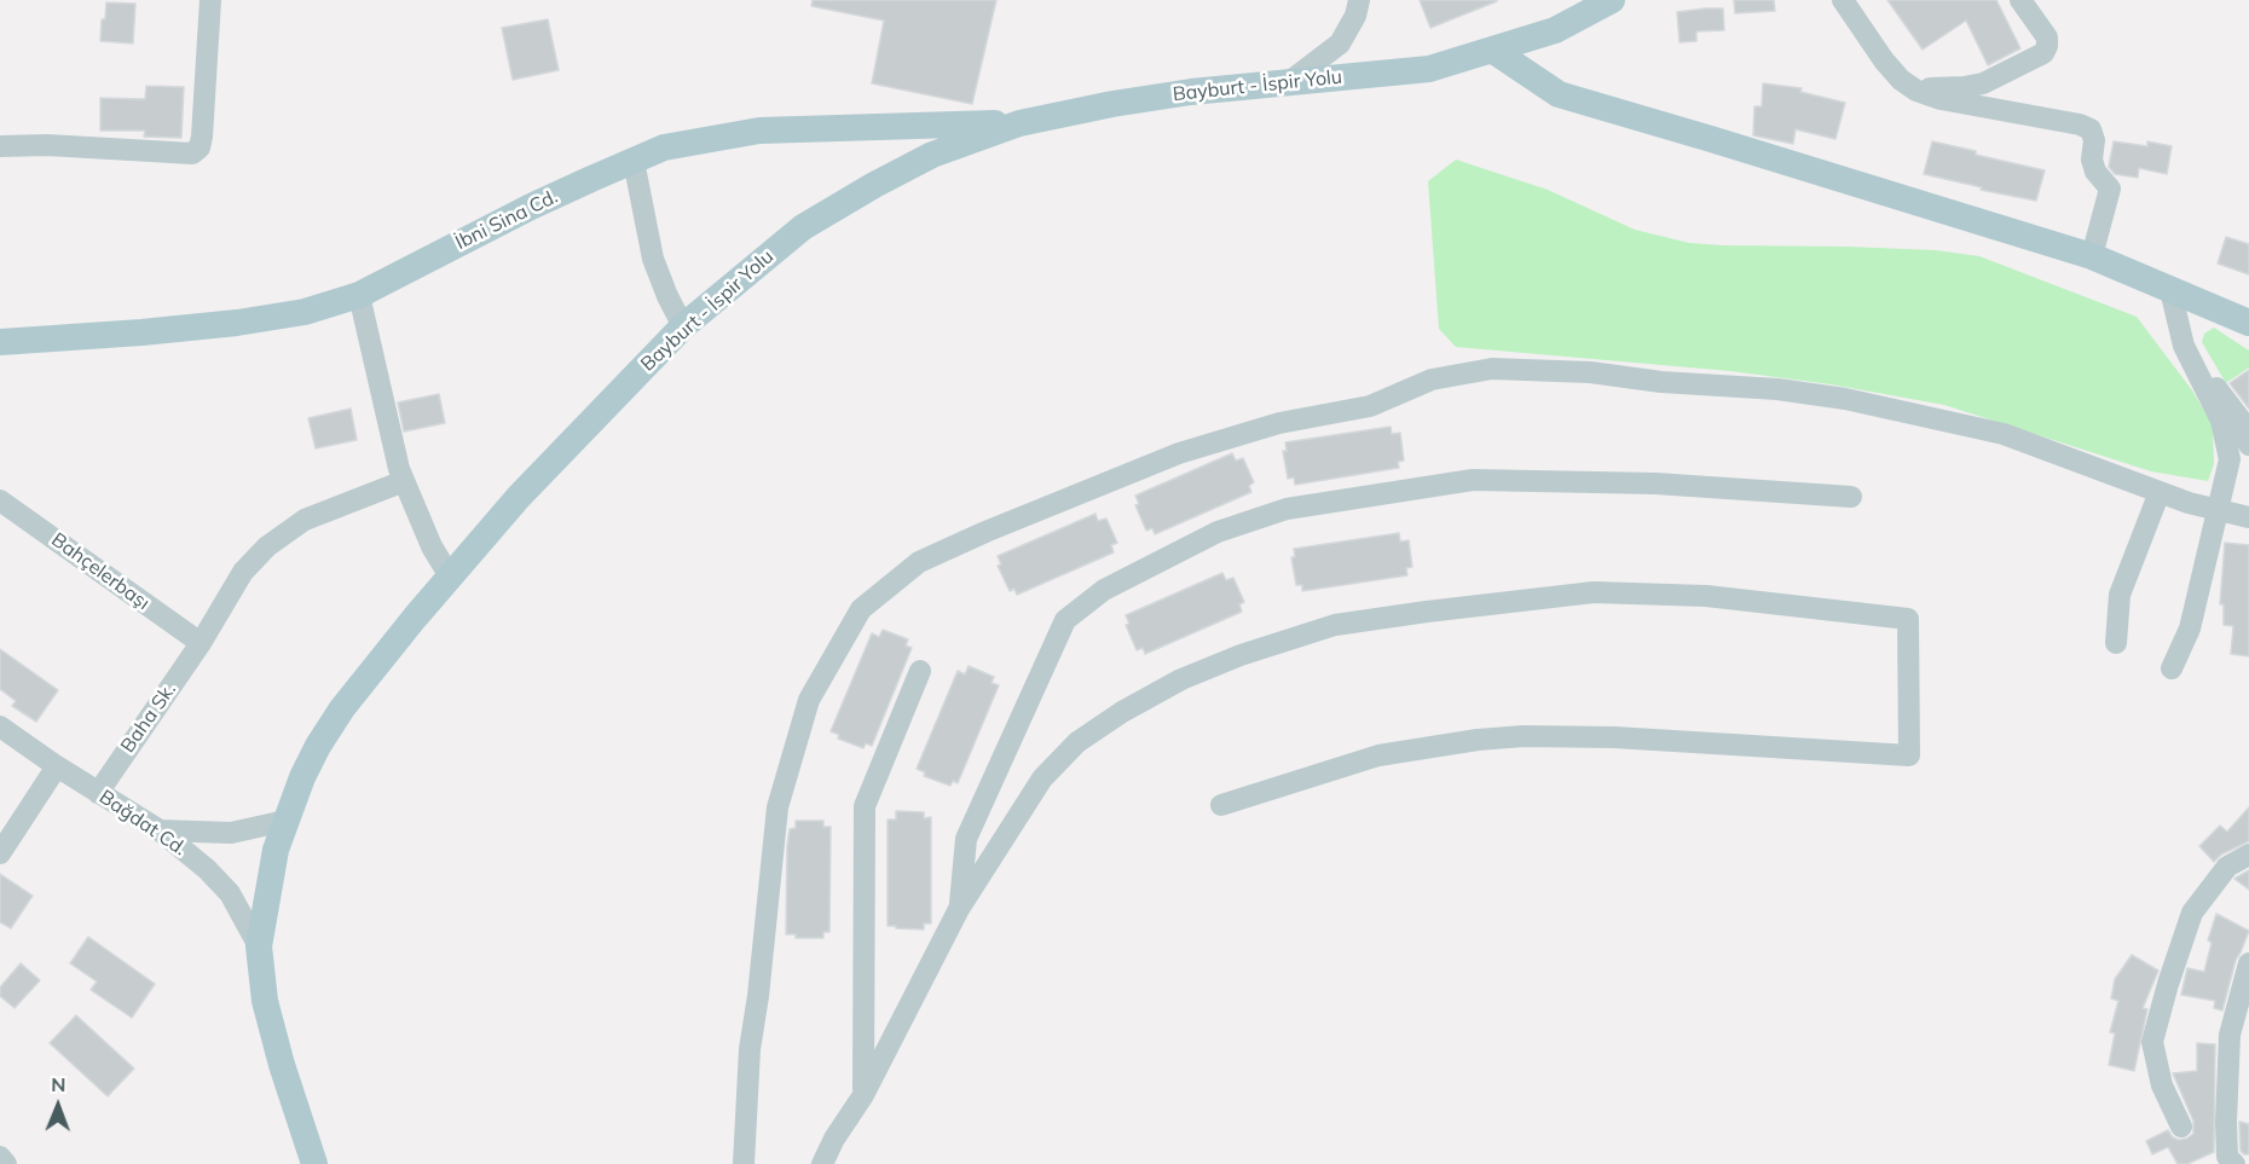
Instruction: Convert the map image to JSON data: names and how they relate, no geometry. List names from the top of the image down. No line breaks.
{"streets":{"main road":["Bayburt - İspir Yolu","İbni Sina Cd."],"street":["Bahçelerbaşı","Baha Sk.","Bağdat Cd."]},"crossings":[["Bayburt - İspir Yolu","İbni Sina Cd."],["Bayburt - İspir Yolu","Bağdat Cd."],["Bahçelerbaşı","Baha Sk."],["Baha Sk.","Bağdat Cd."]],"north":"top"}
